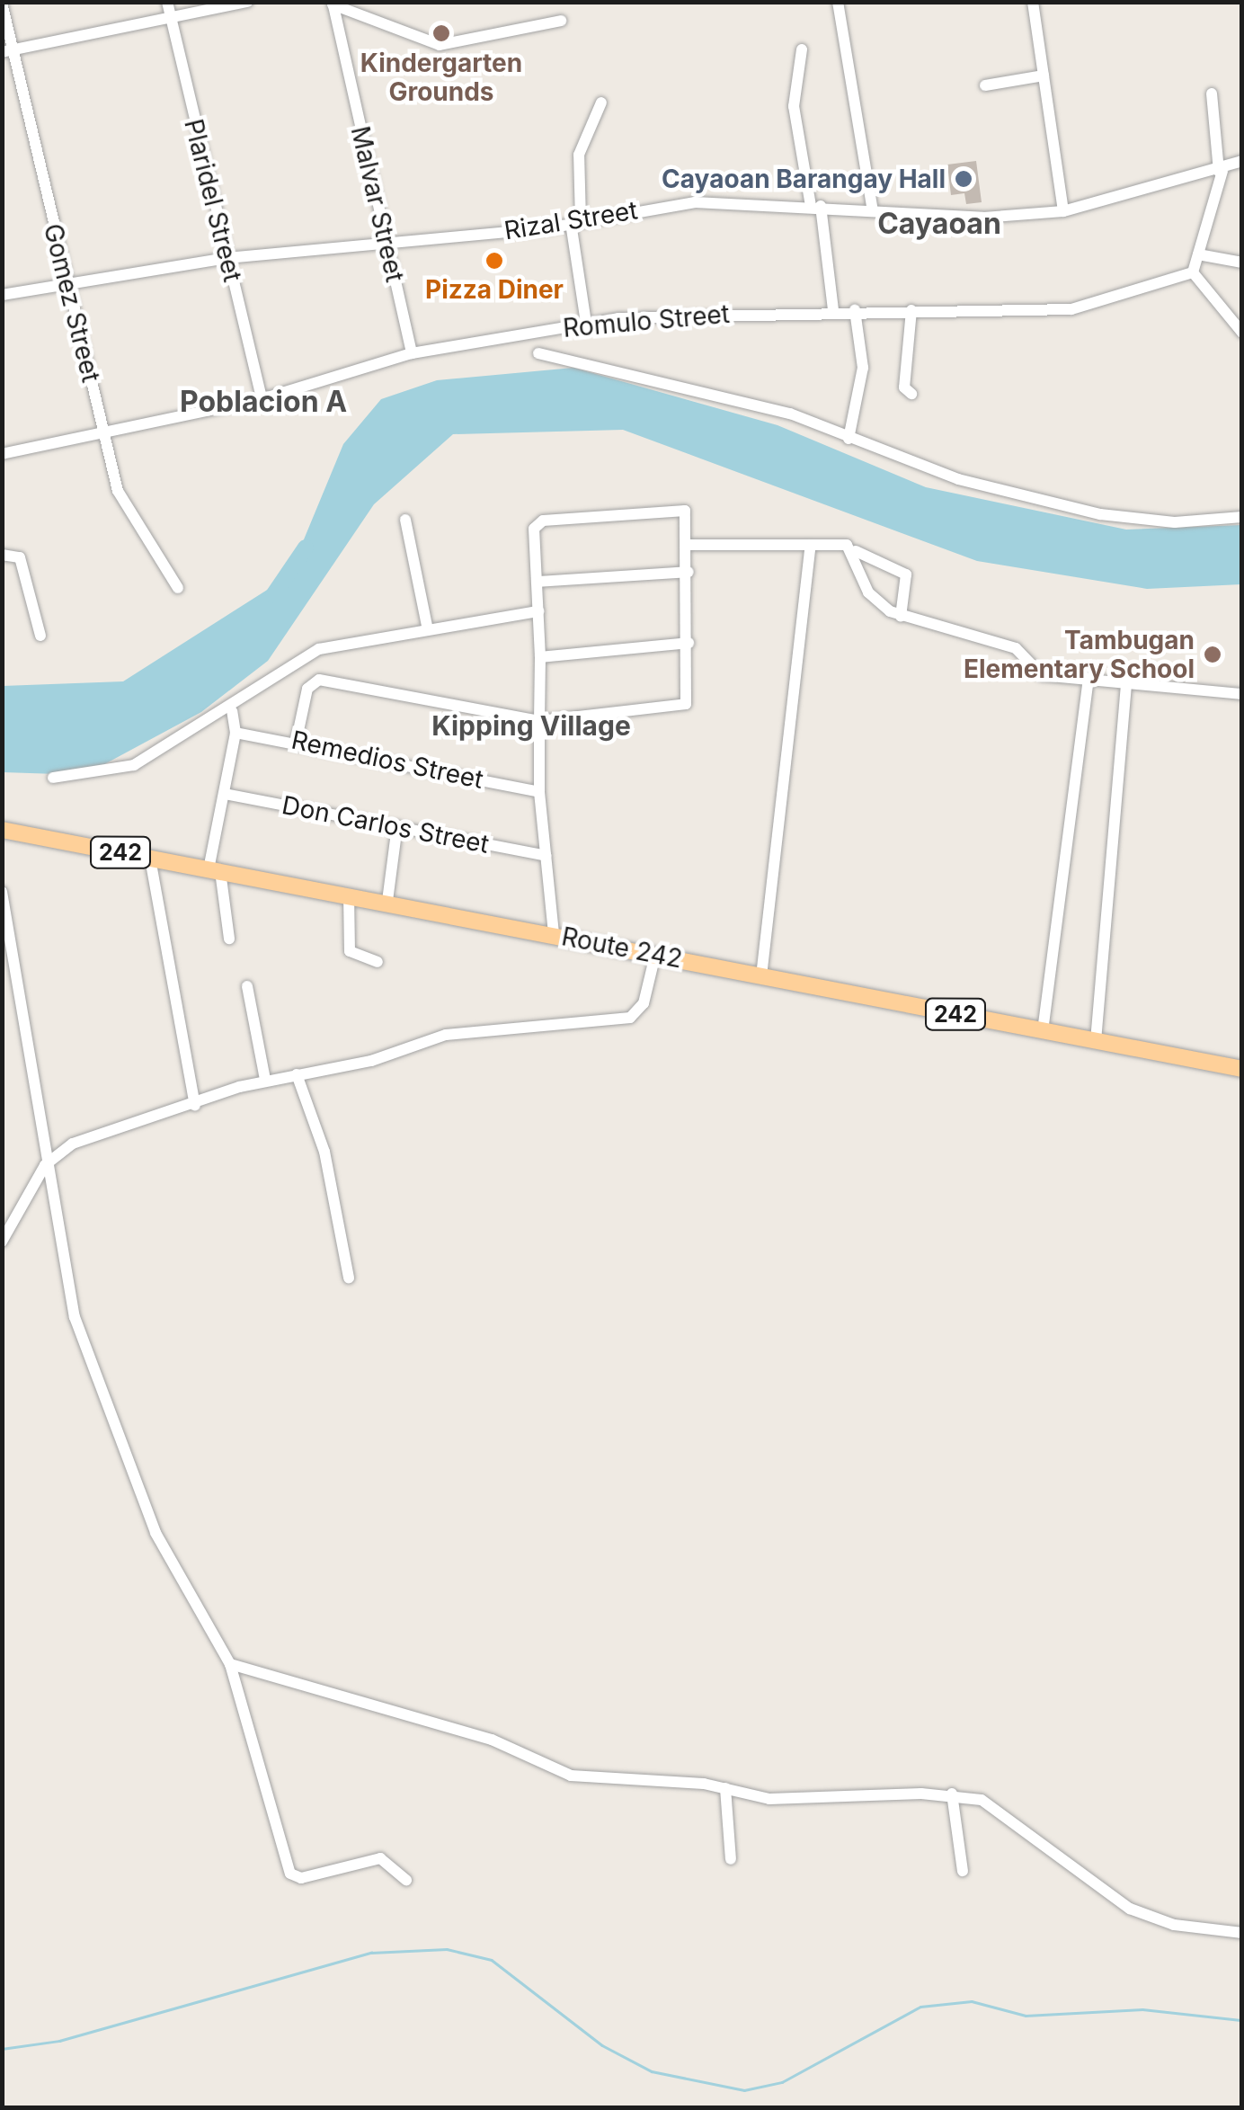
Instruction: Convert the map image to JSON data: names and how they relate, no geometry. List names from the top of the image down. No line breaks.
{"streets":{"main road":["242","Route 242"],"street":["Plaridel Street","Malvar Street","Rizal Street","Gomez Street","Romulo Street","Remedios Street","Don Carlos Street"]},"crossings":[["Plaridel Street","Rizal Street"],["Plaridel Street","Romulo Street"],["Malvar Street","Rizal Street"],["Malvar Street","Romulo Street"],["Rizal Street","Gomez Street"],["Gomez Street","Romulo Street"]],"districts":["Cayaoan","Poblacion A","Kipping Village"],"places":["Kindergarten Grounds","Cayaoan Barangay Hall","Pizza Diner","Tambugan Elementary School"]}
